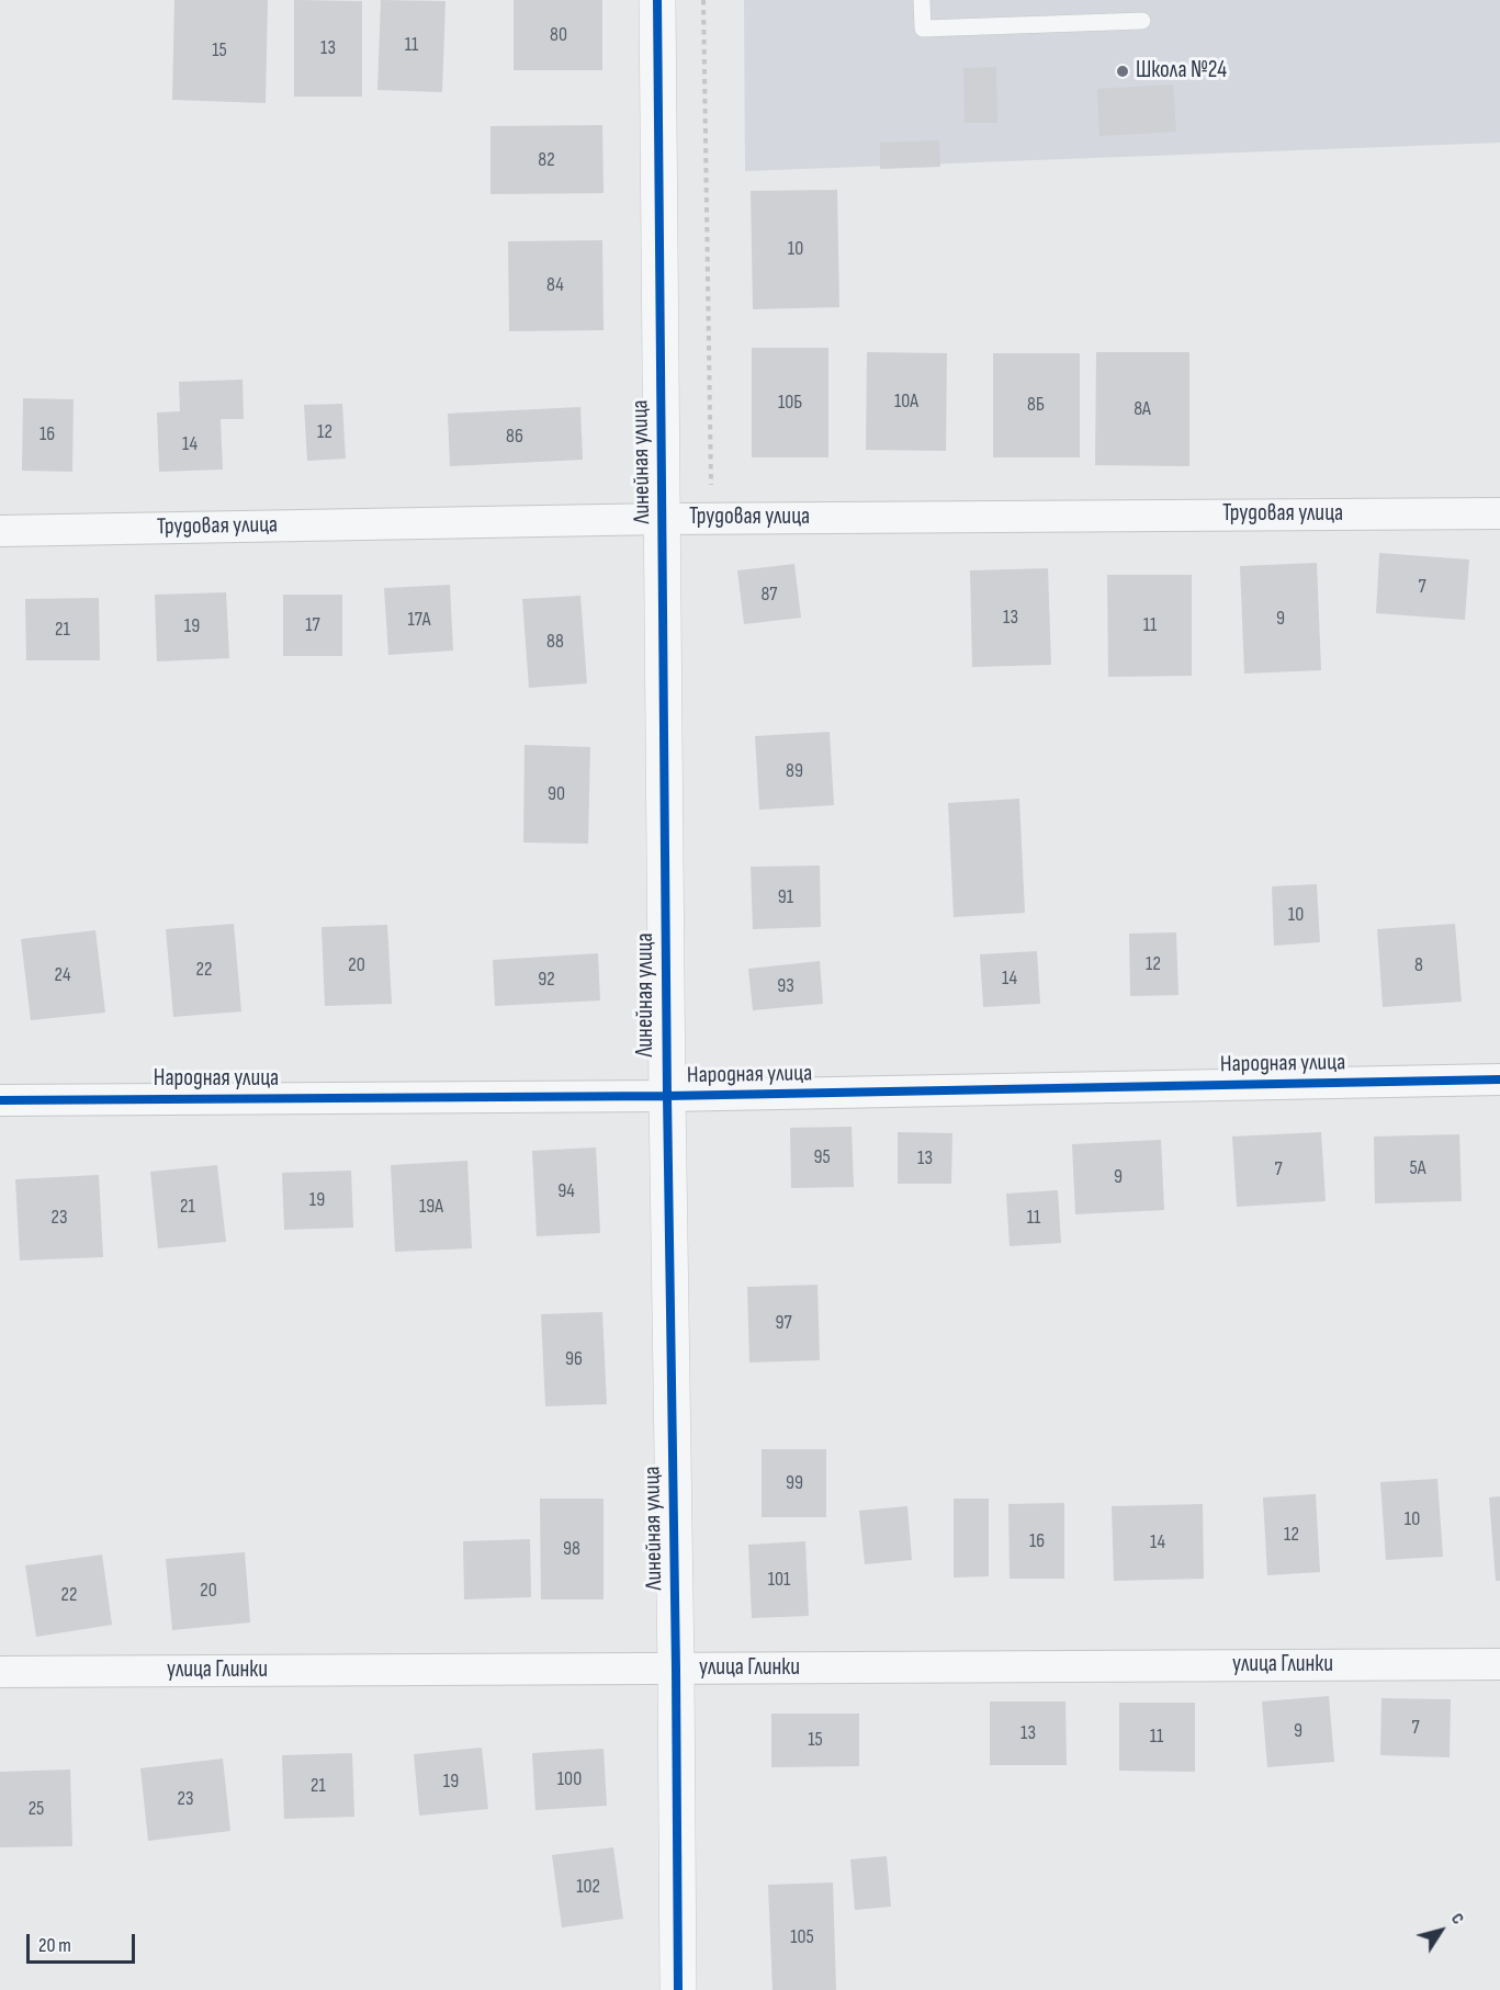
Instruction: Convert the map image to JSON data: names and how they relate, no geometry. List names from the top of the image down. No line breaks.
{"streets":{"street":["Линейная улица","Трудовая улица","Народная улица","улица Глинки"]},"crossings":[["Линейная улица","Трудовая улица"],["Линейная улица","Народная улица"],["Линейная улица","улица Глинки"]],"places":["Школа №24"],"house_numbers":["80","11","13","15","82","10","84","10А","10Б","8Б","8А","12","16","86","14","7","87","13","9","17А","17","11","19","21","88","89","90","91","10","12","20","8","22","24","14","92","93","95","13","5А","7","9","94","19","21","19А","23","11","97","96","99","10","12","16","14","98","101","20","22","7","9","13","11","15","100","19","21","23","25","102","105"],"scale_bar":"20 m","north":"top right"}
